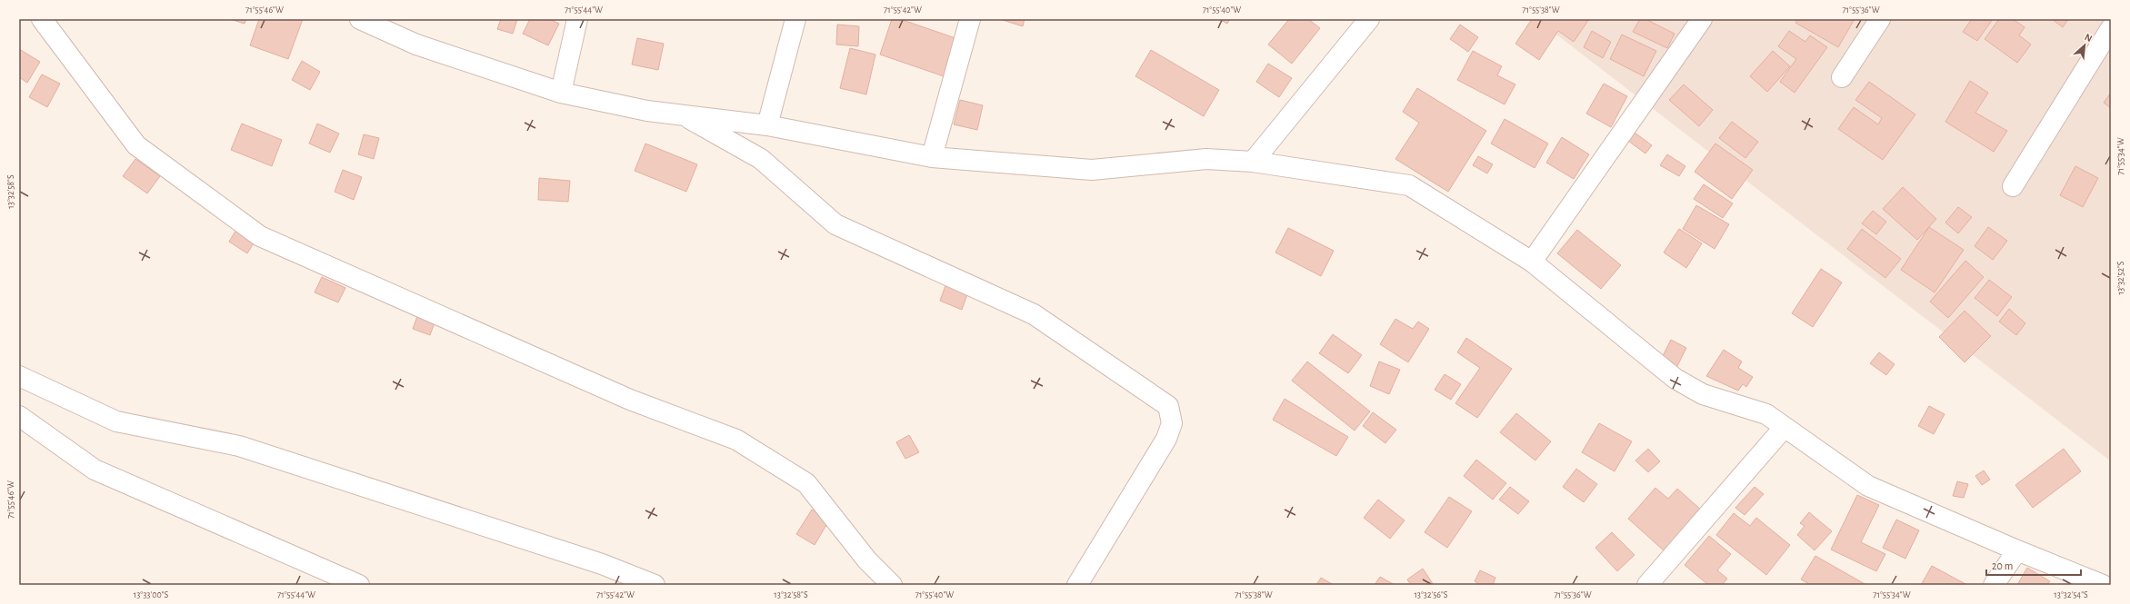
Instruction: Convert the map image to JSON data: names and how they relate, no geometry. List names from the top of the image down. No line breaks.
{"scale_bar":"20 m","north":"top right","coordinates":["71°55'46\"W","71°55'44\"W","71°55'42\"W","71°55'40\"W","71°55'38\"W","71°55'36\"W","71°55'34\"W","13°32'58\"S","13°32'52\"S","13°33'00\"S","13°32'56\"S","13°32'54\"S"]}
